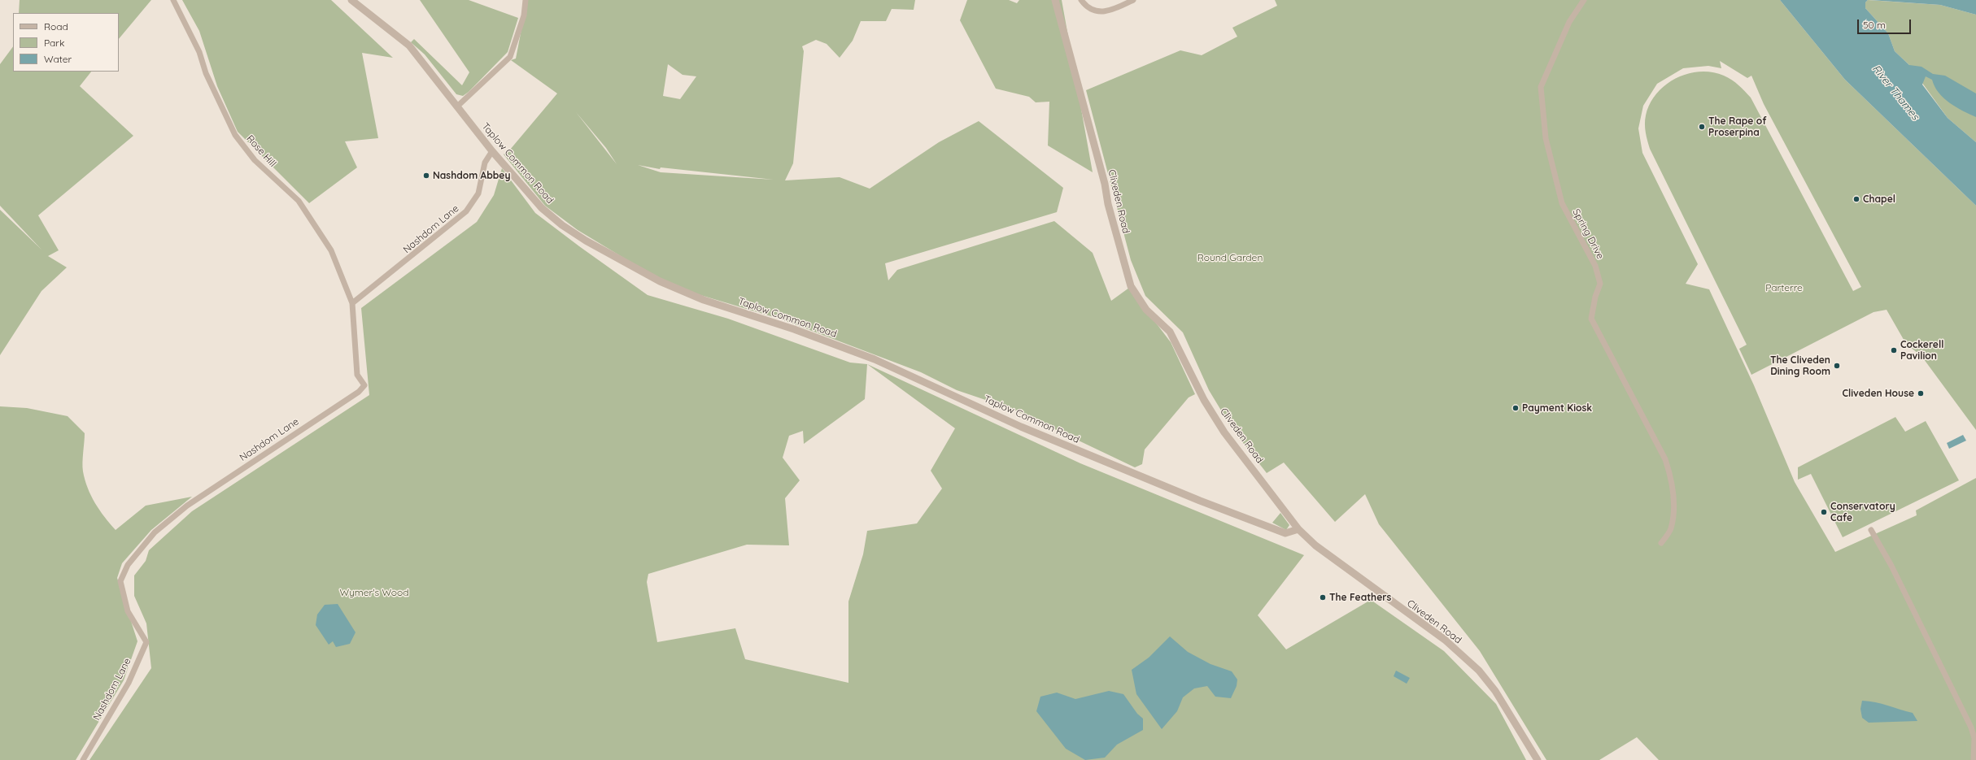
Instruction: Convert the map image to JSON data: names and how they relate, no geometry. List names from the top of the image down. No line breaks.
{"streets":{"street":["Rose Hill","Taplow Common Road","Cliveden Road","Nashdom Lane","Spring Drive"]},"crossings":[["Rose Hill","Nashdom Lane"],["Taplow Common Road","Cliveden Road"],["Taplow Common Road","Nashdom Lane"]],"water":["River Thames"],"parks":["Round Garden","Parterre","Wymer's Wood"],"places":["The Rape of Proserpina","Nashdom Abbey","Chapel","Cockerell Pavilion","The Cliveden Dining Room","Cliveden House","Payment Kiosk","Conservatory Cafe","The Feathers"],"legend":["Road","Park","Water"],"scale_bar":"50 m"}
